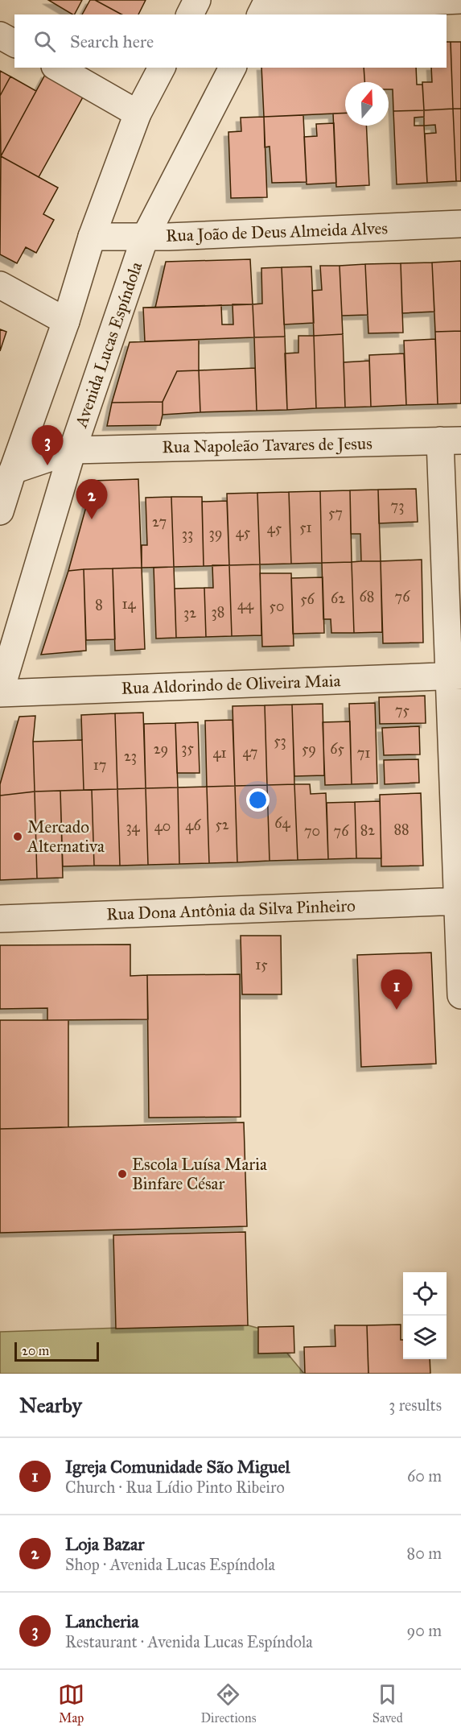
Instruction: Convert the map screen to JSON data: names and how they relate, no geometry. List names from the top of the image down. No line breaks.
{"streets":{"street":["Rua João de Deus Almeida Alves","Avenida Lucas Espíndola","Rua Napoleão Tavares de Jesus","Rua Aldorindo de Oliveira Maia","Rua Dona Antônia da Silva Pinheiro"]},"crossings":[["Rua João de Deus Almeida Alves","Avenida Lucas Espíndola"],["Avenida Lucas Espíndola","Rua Napoleão Tavares de Jesus"],["Avenida Lucas Espíndola","Rua Aldorindo de Oliveira Maia"]],"places":["Mercado Alternativa","Escola Luísa Maria Binfare César"],"house_numbers":["73","57","27","51","45","45","39","33","68","76","62","56","14","8","44","50","38","32","75","53","35","29","59","65","47","41","71","23","17","64","52","46","40","34","88","82","70","76","15"],"scale_bar":"20 m","north":"top","page":{"search":"Search here","pins":["3","2","1"],"scale":"20 m","heading":["Nearby","3 results"],"list":[{"mark":"1","name":"Igreja Comunidade São Miguel","note":"Church · Rua Lídio Pinto Ribeiro","value":"60 m"},{"mark":"2","name":"Loja Bazar","note":"Shop · Avenida Lucas Espíndola","value":"80 m"},{"mark":"3","name":"Lancheria","note":"Restaurant · Avenida Lucas Espíndola","value":"90 m"}],"nav":["Map","Directions","Saved"]}}
